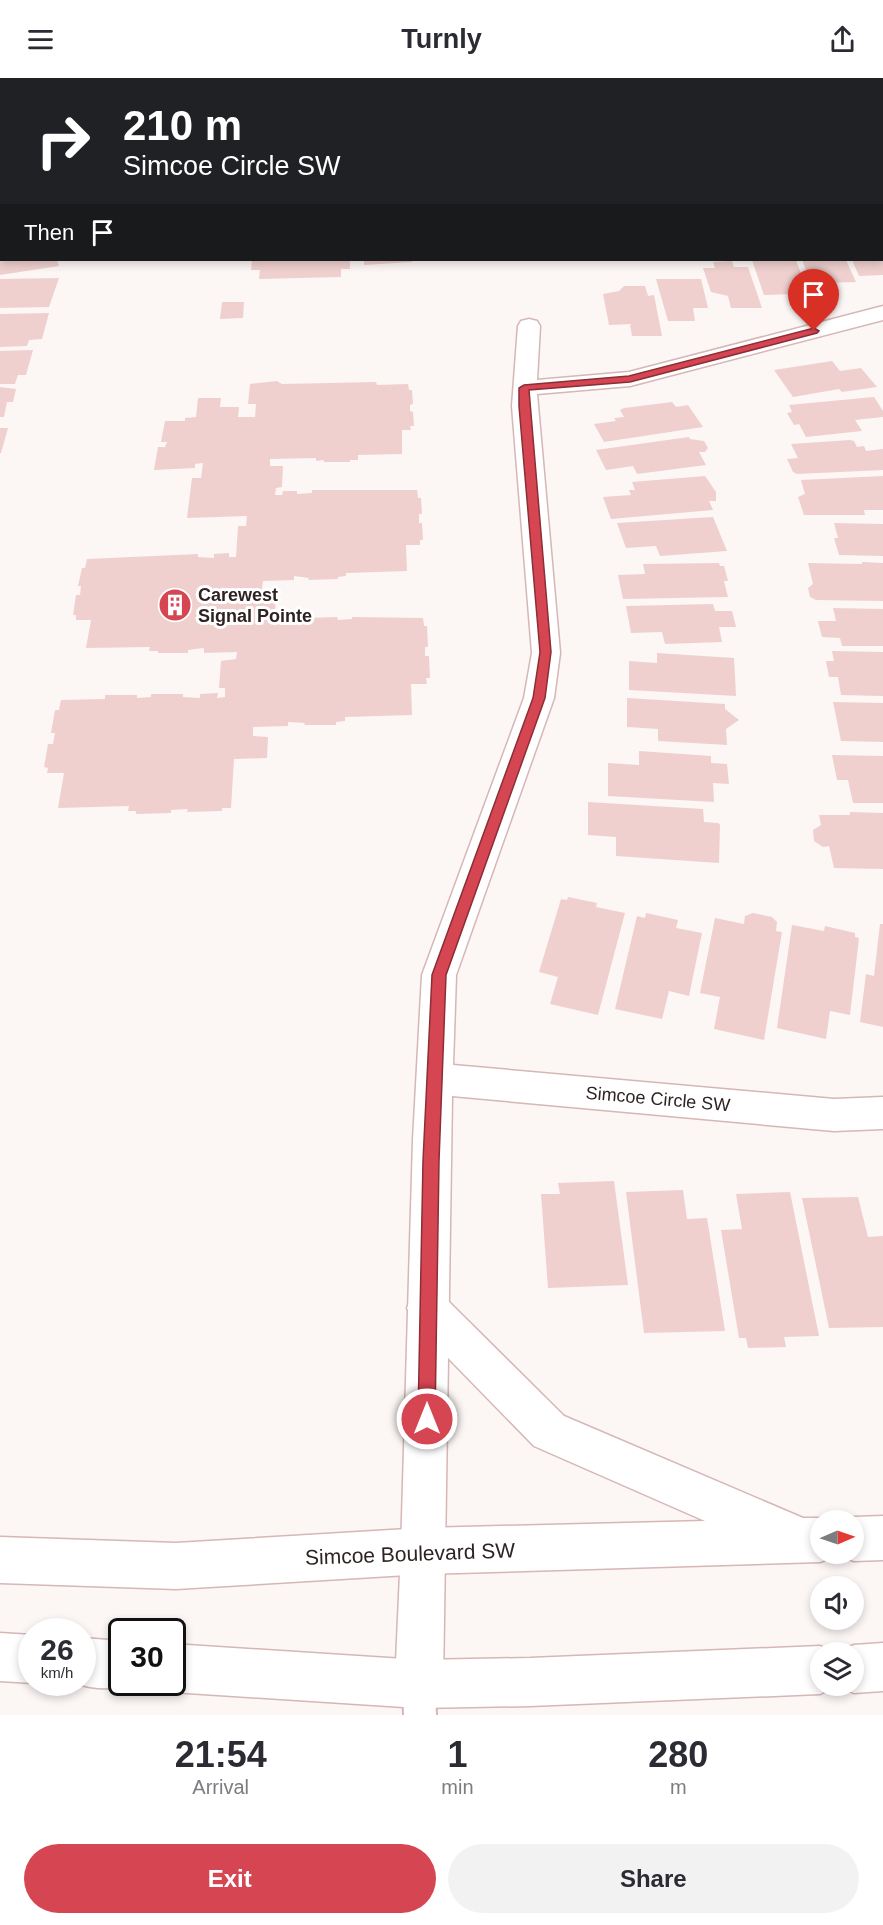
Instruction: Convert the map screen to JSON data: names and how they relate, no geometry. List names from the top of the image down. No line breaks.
{"streets":{"street":["Simcoe Circle SW","Simcoe Boulevard SW"]},"places":{"building":["Carewest Signal Pointe"]},"north":"right","page":{"header":"Turnly","turn":["210 m","Simcoe Circle SW"],"then":"Then","speed":"26 km/h","limit":"30","eta":["21:54","Arrival","1","min","280","m"],"buttons":["Exit","Share"]}}
